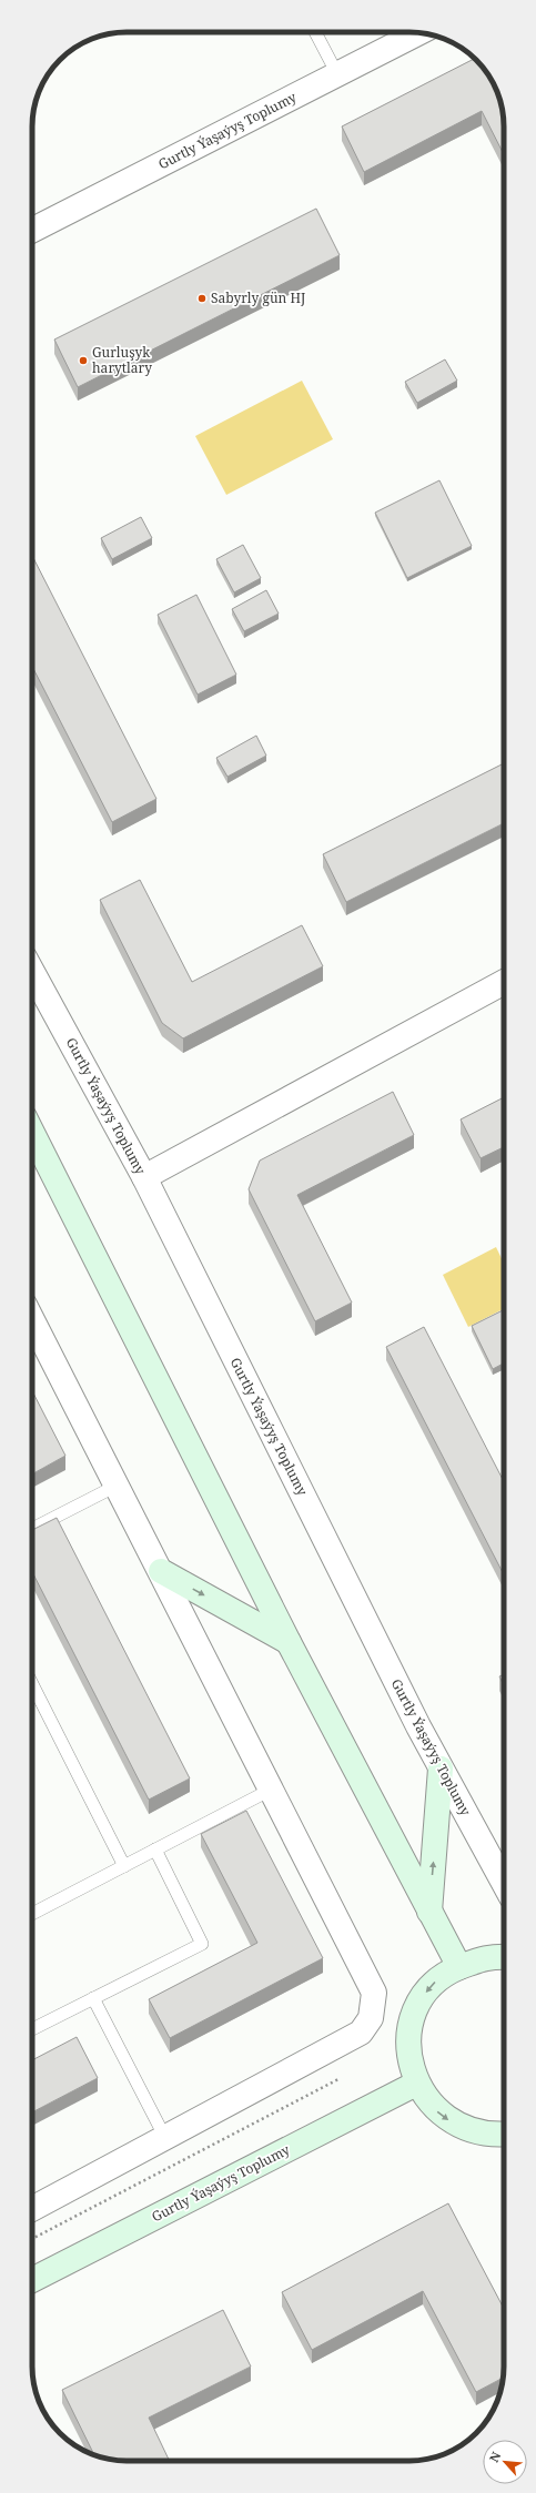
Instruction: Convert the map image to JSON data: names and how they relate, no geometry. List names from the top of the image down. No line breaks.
{"streets":{"street":["Gurtly Ýaşaýyş Toplumy"]},"places":["Sabyrly gün HJ","Gurluşyk harytlary"],"north":"top left"}
